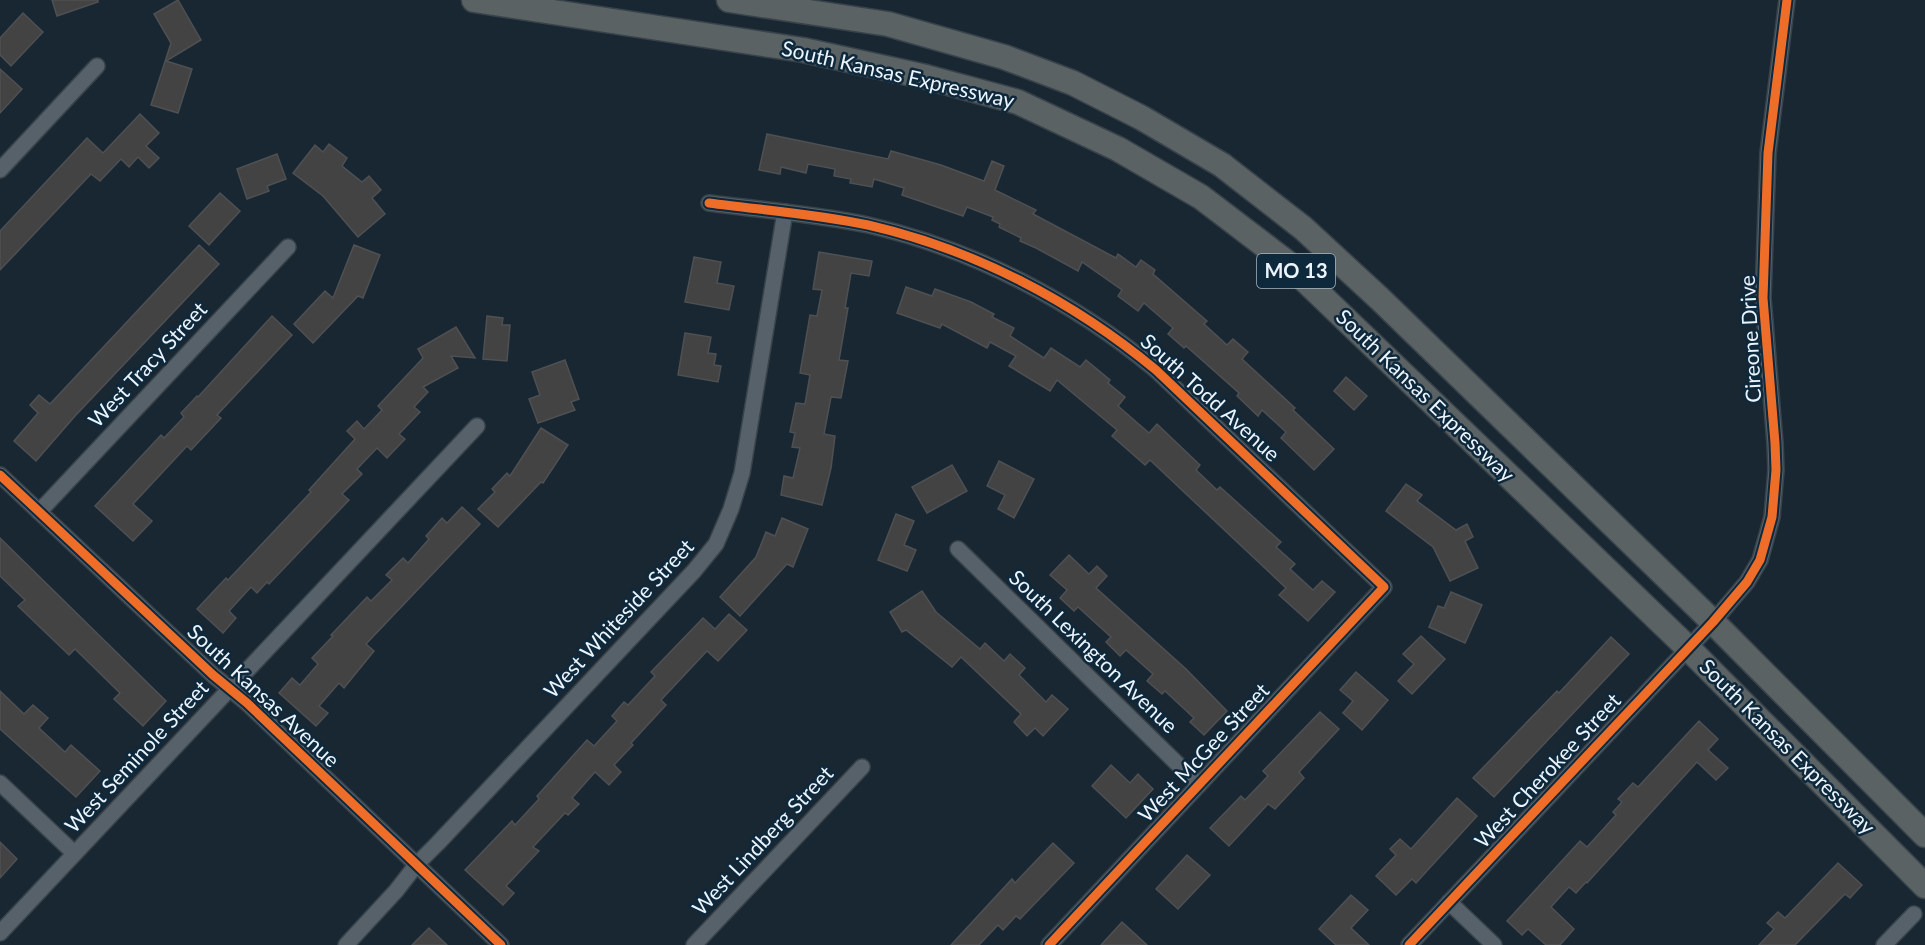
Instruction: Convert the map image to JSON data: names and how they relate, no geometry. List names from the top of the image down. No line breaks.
{"streets":{"main road":["South Kansas Expressway","MO 13"],"street":["Cireone Drive","West Tracy Street","South Todd Avenue","West Whiteside Street","South Lexington Avenue","South Kansas Avenue","West McGee Street","West Seminole Street","West Cherokee Street","West Lindberg Street"]},"crossings":[["South Kansas Expressway","Cireone Drive"],["South Kansas Expressway","West Cherokee Street"],["Cireone Drive","West Cherokee Street"],["West Tracy Street","South Kansas Avenue"],["South Todd Avenue","West Whiteside Street"],["South Todd Avenue","West McGee Street"],["West Whiteside Street","South Kansas Avenue"],["South Lexington Avenue","West McGee Street"],["South Kansas Avenue","West Seminole Street"]]}
